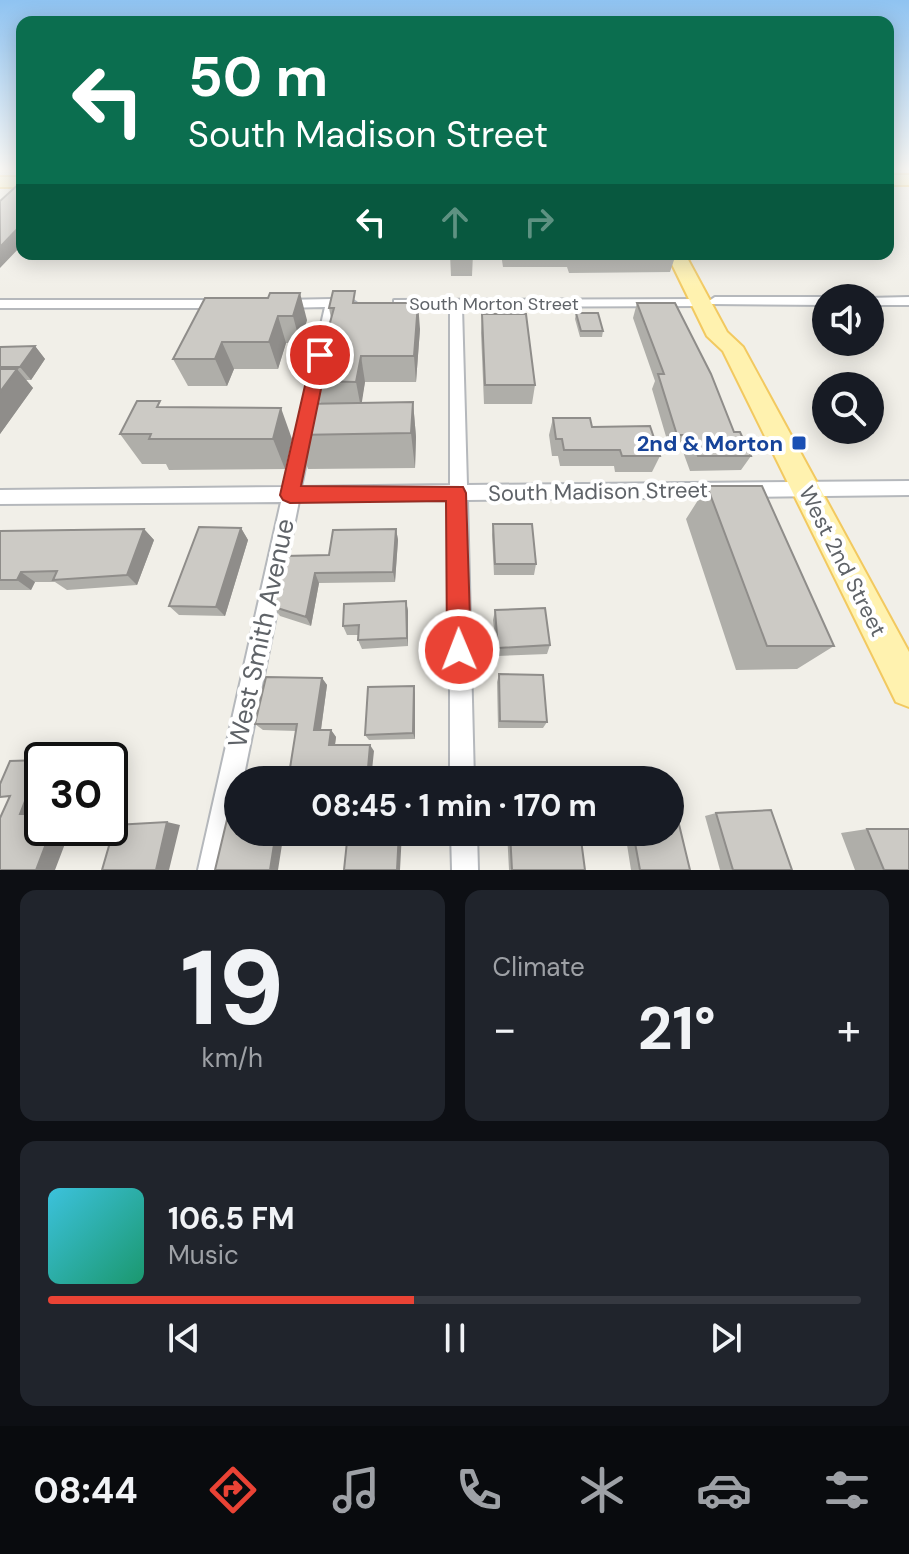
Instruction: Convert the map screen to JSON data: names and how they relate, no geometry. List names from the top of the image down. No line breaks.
{"streets":{"main road":["West 2nd Street"],"street":["South Morton Street","South Madison Street","West Smith Avenue"]},"crossings":[["South Morton Street","West 2nd Street"],["South Madison Street","West 2nd Street"],["South Madison Street","West Smith Avenue"]],"places":{"transit":["2nd & Morton"]},"page":{"turn":["50 m","South Madison Street"],"limit":"30","trip":"08:45 · 1 min · 170 m","tile":[["19","km/h"],"Climate"],"heat":["−","21°","+"],"song":["106.5 FM","Music"],"tabs":"08:44"}}
